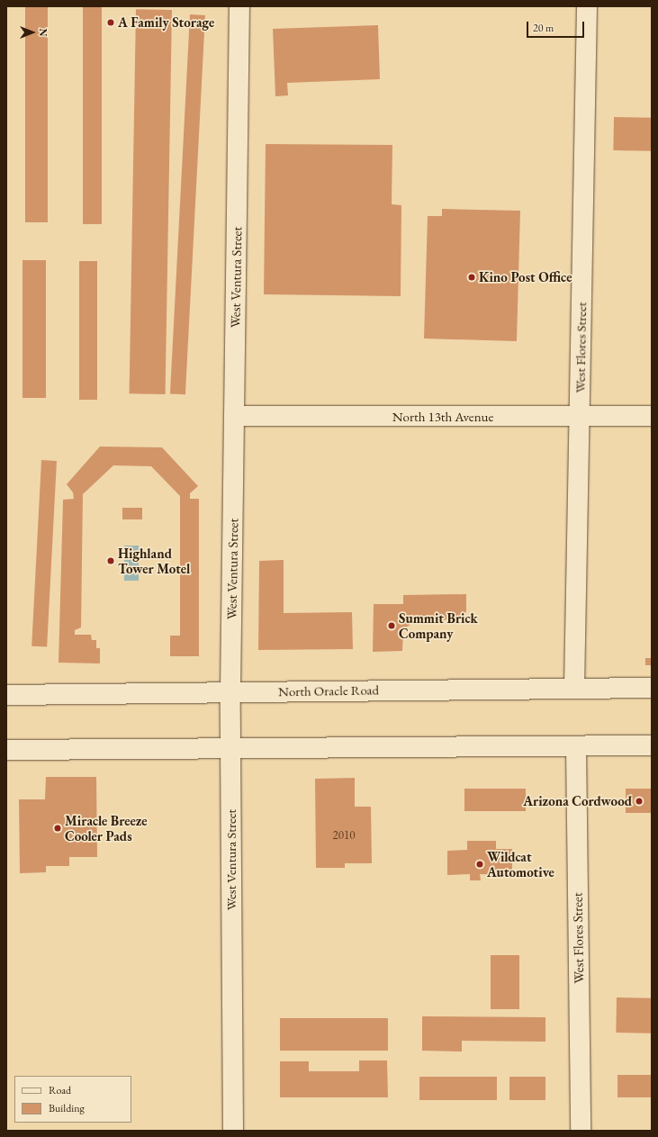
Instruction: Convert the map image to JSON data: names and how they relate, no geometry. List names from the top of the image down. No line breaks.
{"streets":{"street":["West Ventura Street","West Flores Street","North 13th Avenue","North Oracle Road"]},"crossings":[["West Ventura Street","North 13th Avenue"],["West Ventura Street","North Oracle Road"],["West Flores Street","North 13th Avenue"],["West Flores Street","North Oracle Road"]],"places":["A Family Storage","Kino Post Office","Highland Tower Motel","Summit Brick Company","Arizona Cordwood","Miracle Breeze Cooler Pads","Wildcat Automotive"],"house_numbers":["2010"],"legend":["Road","Building"],"scale_bar":"20 m","north":"right"}
